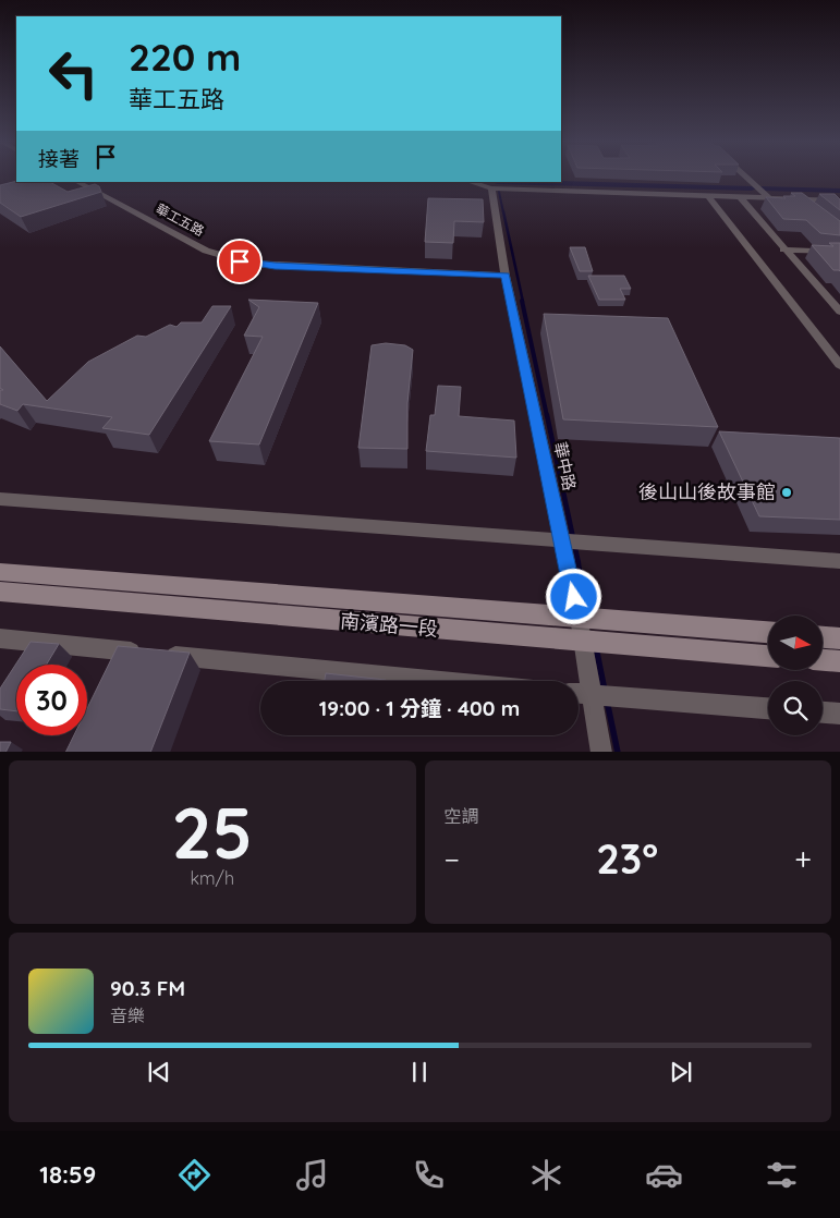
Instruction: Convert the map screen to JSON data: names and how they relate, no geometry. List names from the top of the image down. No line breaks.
{"streets":{"main road":["南濱路一段"],"street":["華工五路","華中路"]},"crossings":[["華工五路","華中路"],["華中路","南濱路一段"]],"places":["後山山後故事館"],"north":"right","page":{"turn":["220 m","華工五路"],"then":"接著","limit":"30","trip":"19:00 · 1 分鐘 · 400 m","tile":[["25","km/h"],"空調"],"heat":["−","23°","+"],"song":["90.3 FM","音樂"],"tabs":"18:59"}}
